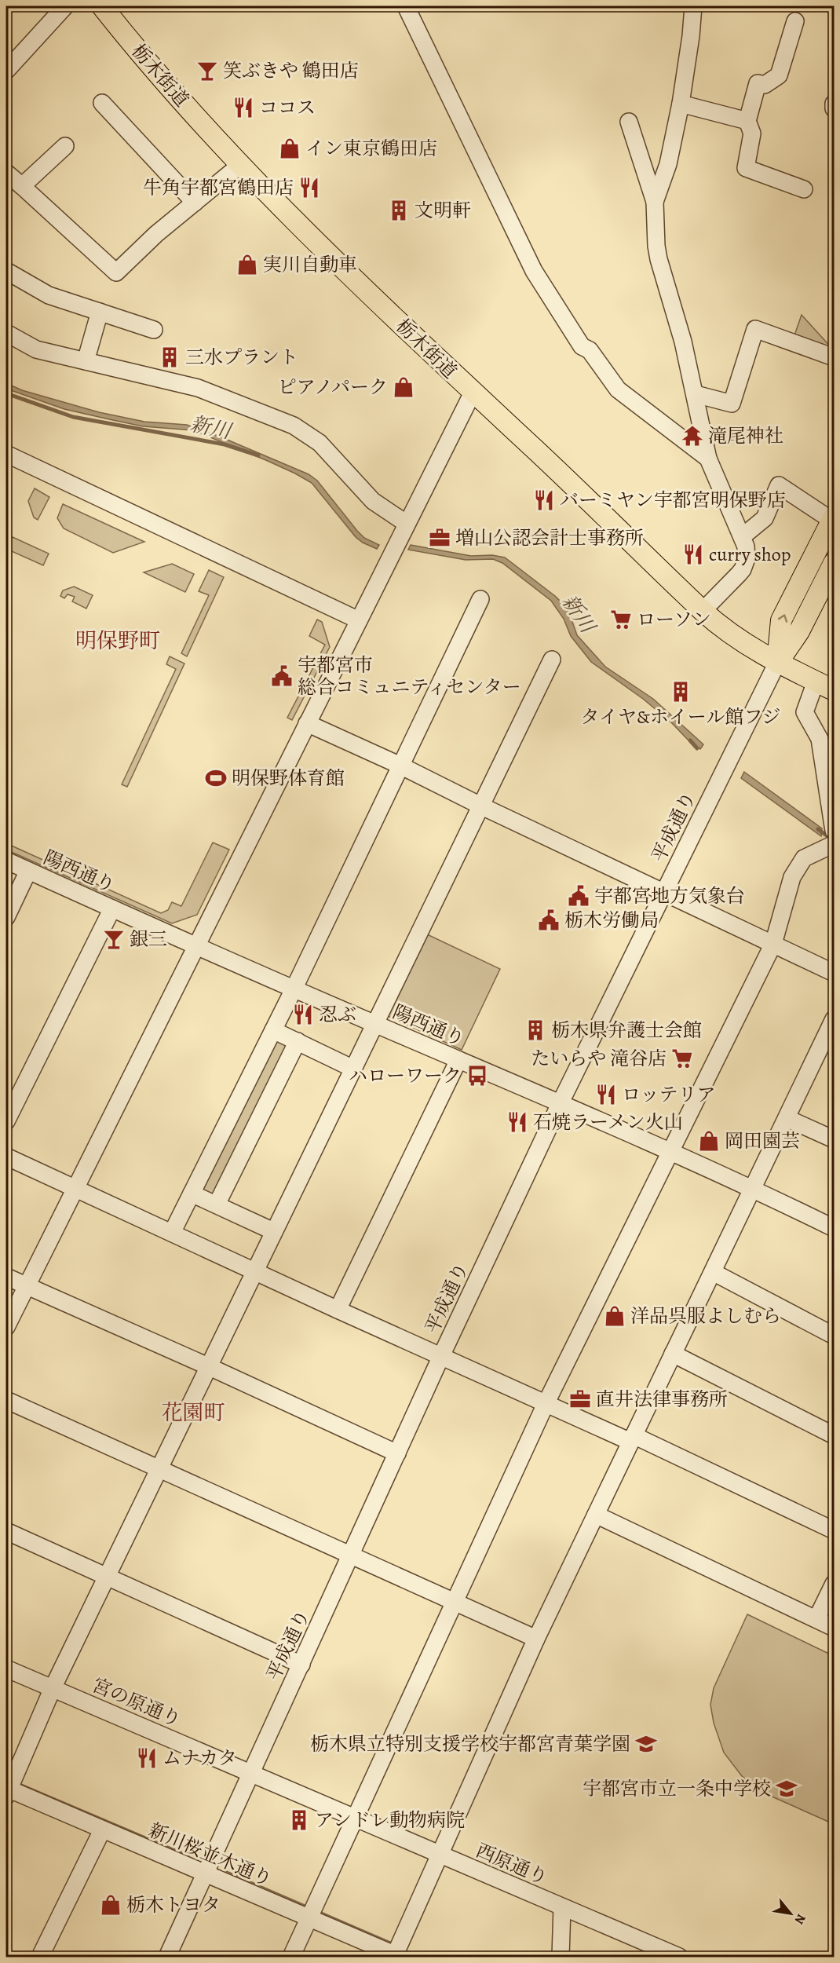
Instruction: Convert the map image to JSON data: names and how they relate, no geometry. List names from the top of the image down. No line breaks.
{"streets":{"main road":["栃木街道"],"street":["平成通り","陽西通り","宮の原通り","新川桜並木通り","西原通り"]},"crossings":[["栃木街道","平成通り"],["平成通り","陽西通り"],["平成通り","宮の原通り"],["平成通り","新川桜並木通り"],["平成通り","西原通り"],["宮の原通り","西原通り"]],"districts":["明保野町","花園町"],"water":["新川"],"places":{"bar":["笑ぶきや 鶴田店","銀三"],"restaurant":["ココス","牛角宇都宮鶴田店","バーミヤン宇都宮明保野店","curry shop","忍ぶ","ロッテリア","石焼ラーメン火山","ムナカタ"],"shop":["イン東京鶴田店","実川自動車","ピアノパーク","岡田園芸","洋品呉服よしむら","栃木トヨタ"],"building":["文明軒","三水プラント","タイヤ&ホイール館フジ","栃木県弁護士会館","アンドレ動物病院"],"temple":["滝尾神社"],"office":["増山公認会計士事務所","直井法律事務所"],"supermarket":["ローソン","たいらや 滝谷店"],"public building":["宇都宮市 総合コミュニティセンター","宇都宮地方気象台","栃木労働局"],"sports":["明保野体育館"],"bus stop":["ハローワーク"],"school or university":["栃木県立特別支援学校宇都宮青葉学園","宇都宮市立一条中学校"]},"north":"bottom right"}
